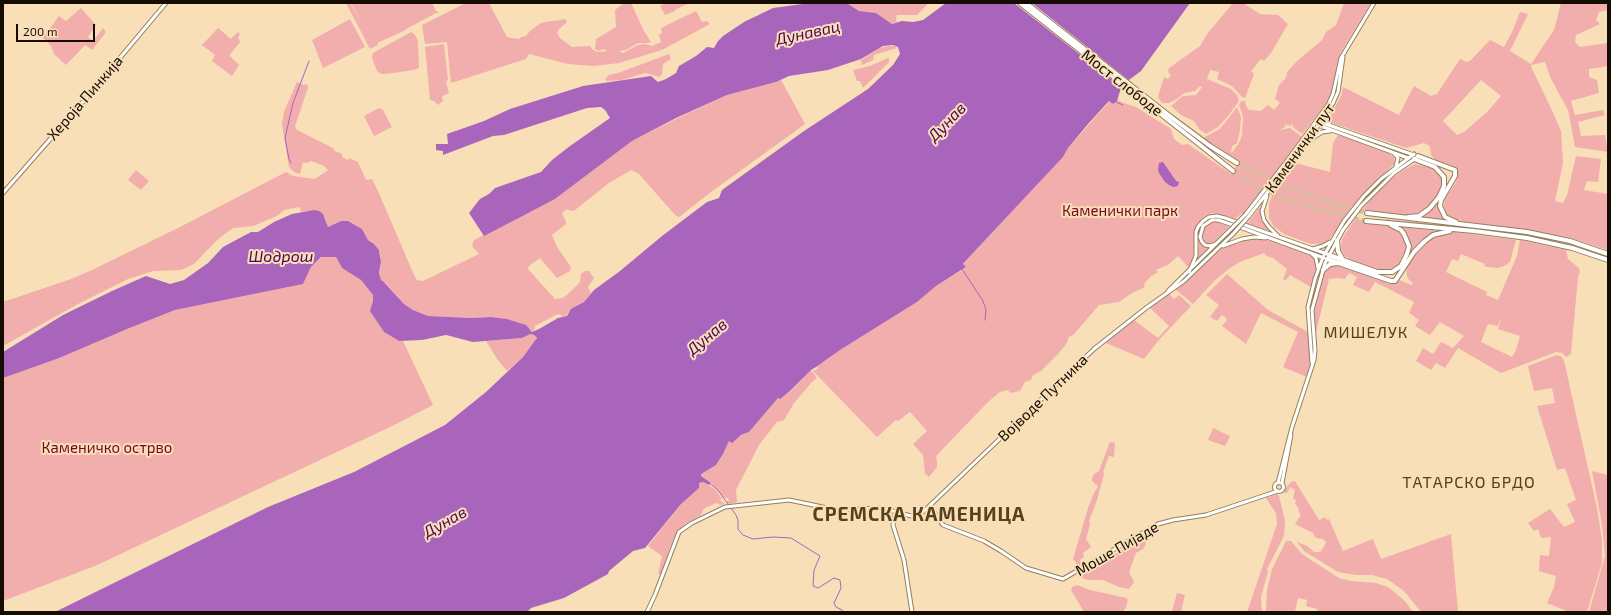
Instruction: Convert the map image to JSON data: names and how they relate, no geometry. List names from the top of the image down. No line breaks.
{"streets":{"highway":["Мост слободе"],"main road":["Хероја Пинкија","Каменички пут","Војводе Путника","Моше Пијаде"]},"crossings":[["Каменички пут","Војводе Путника"],["Војводе Путника","Моше Пијаде"]],"districts":["МИШЕЛУК","ТАТАРСКО БРДО","СРЕМСКА КАМЕНИЦА"],"water":["Дунавац","Дунав","Шодрош"],"parks":["Каменички парк","Каменичко острво"],"scale_bar":"200 m"}
